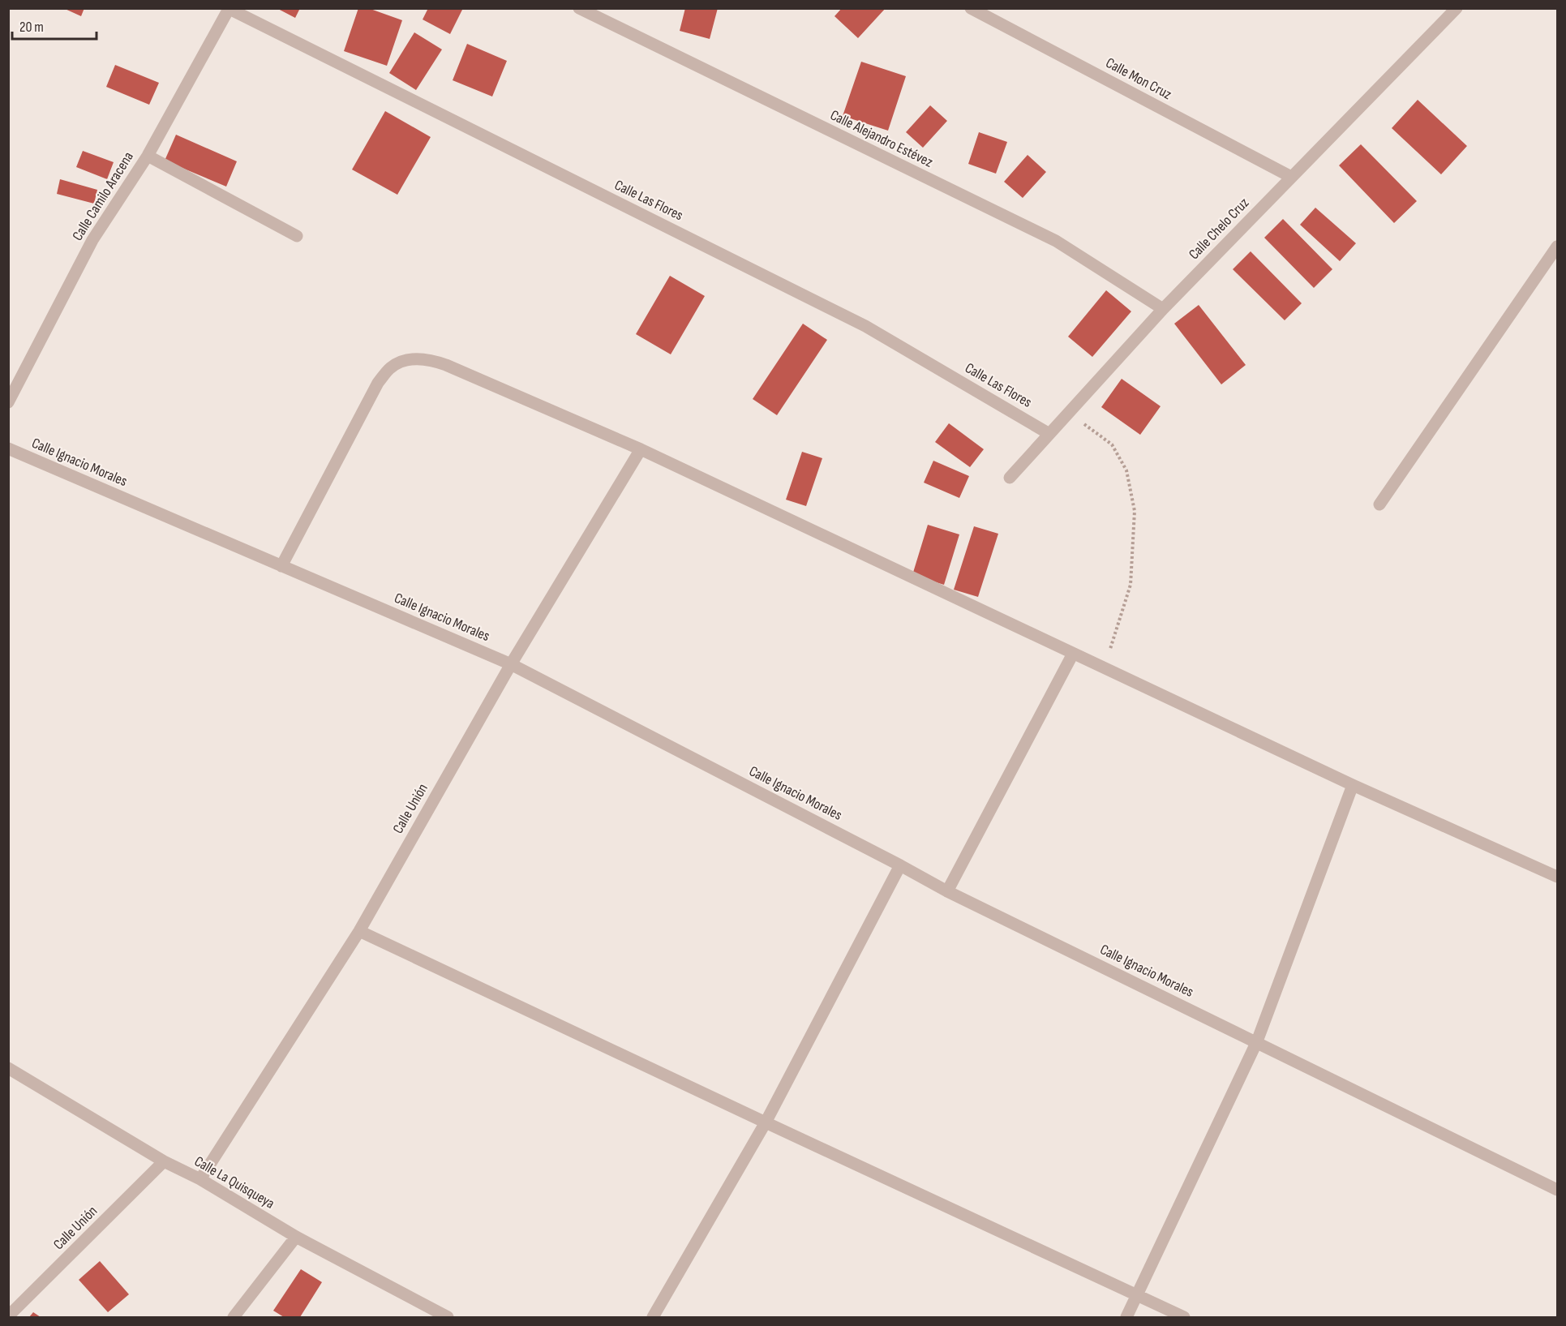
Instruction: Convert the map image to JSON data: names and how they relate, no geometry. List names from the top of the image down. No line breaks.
{"streets":{"street":["Calle Mon Cruz","Calle Alejandro Estévez","Calle Camilo Aracena","Calle Las Flores","Calle Chelo Cruz","Calle Ignacio Morales","Calle Unión","Calle La Quisqueya"]},"crossings":[["Calle Mon Cruz","Calle Chelo Cruz"],["Calle Alejandro Estévez","Calle Chelo Cruz"],["Calle Camilo Aracena","Calle Las Flores"],["Calle Las Flores","Calle Chelo Cruz"],["Calle Ignacio Morales","Calle Unión"],["Calle Unión","Calle La Quisqueya"]],"scale_bar":"20 m"}
